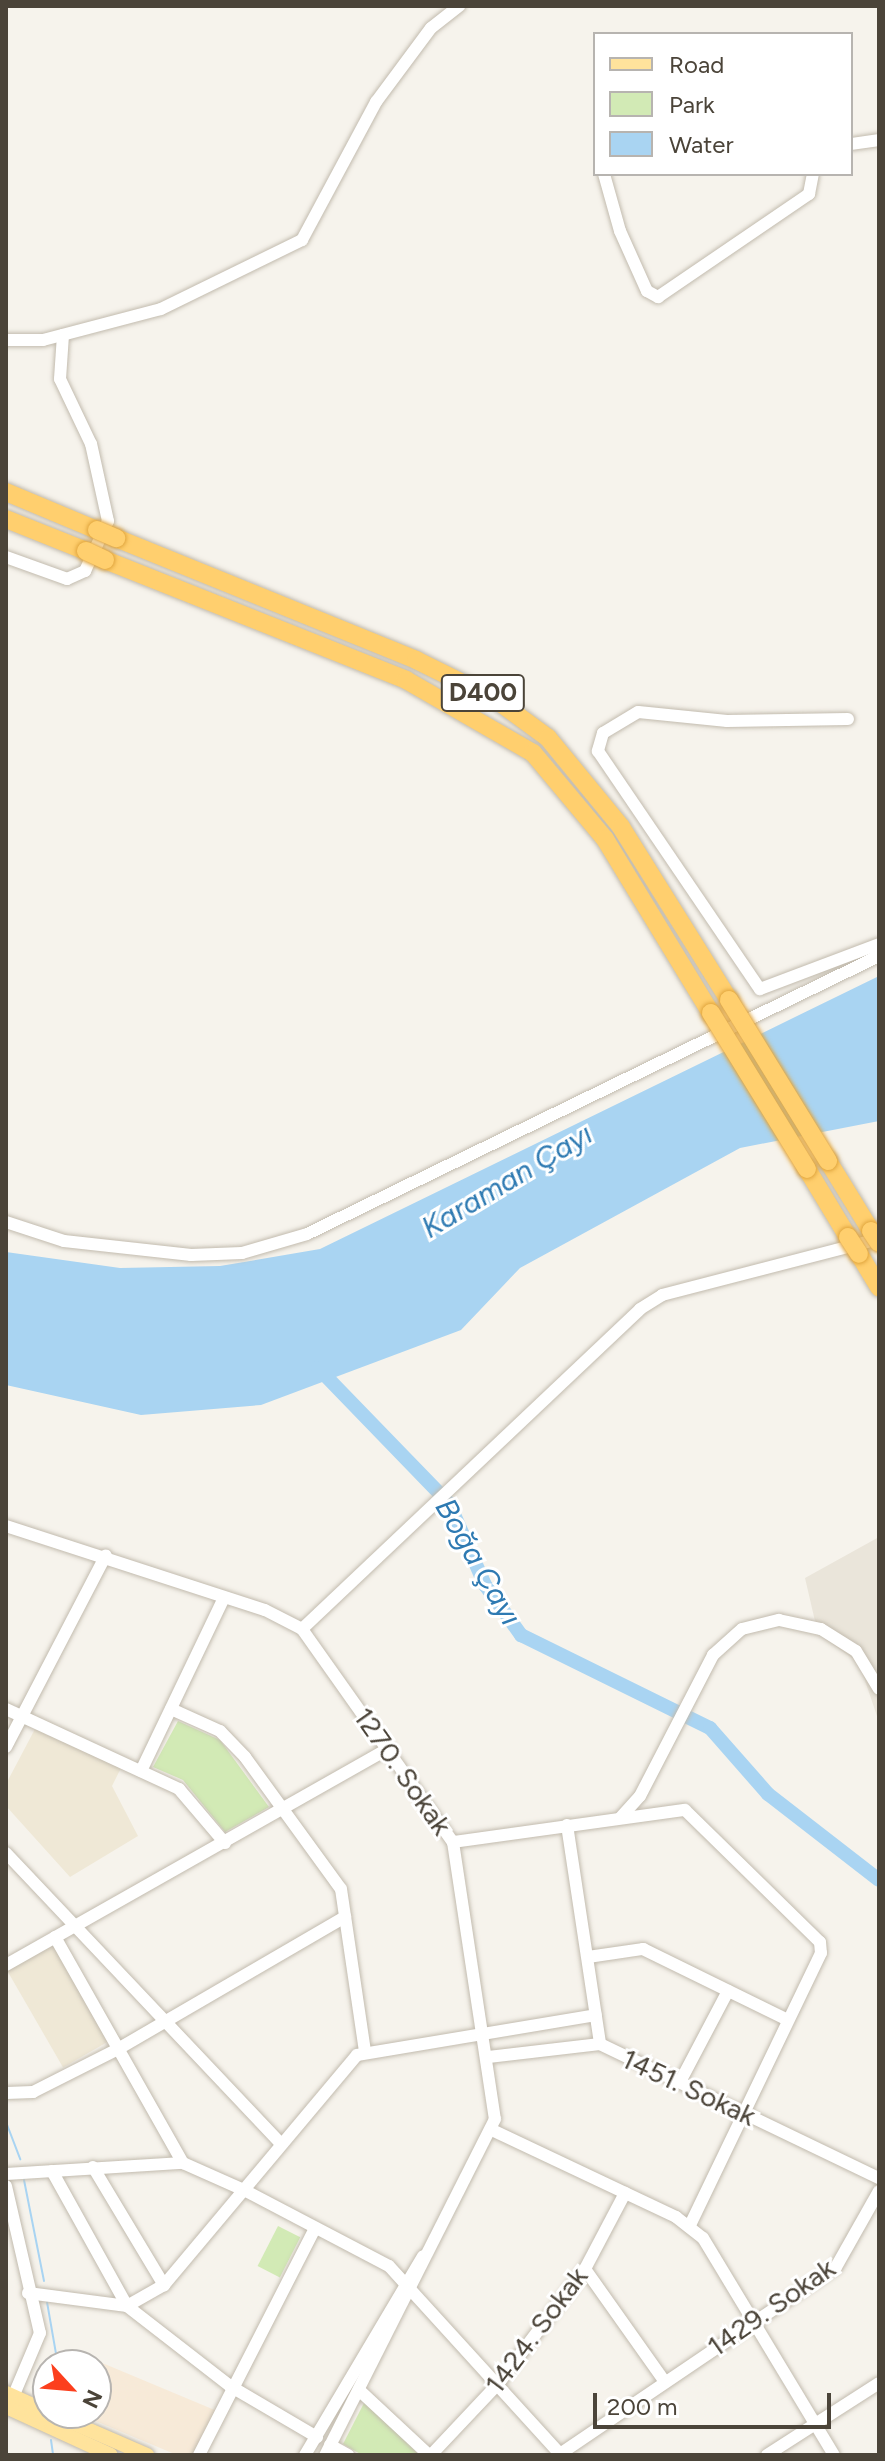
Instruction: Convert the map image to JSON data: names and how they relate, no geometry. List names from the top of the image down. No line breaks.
{"streets":{"highway":["D400"],"street":["1270. Sokak","1451. Sokak","1429. Sokak","1424. Sokak"]},"crossings":[["1270. Sokak","1451. Sokak"]],"water":["Karaman Çayı","Boğa Çayı"],"legend":["Road","Park","Water"],"scale_bar":"200 m","north":"bottom right"}
